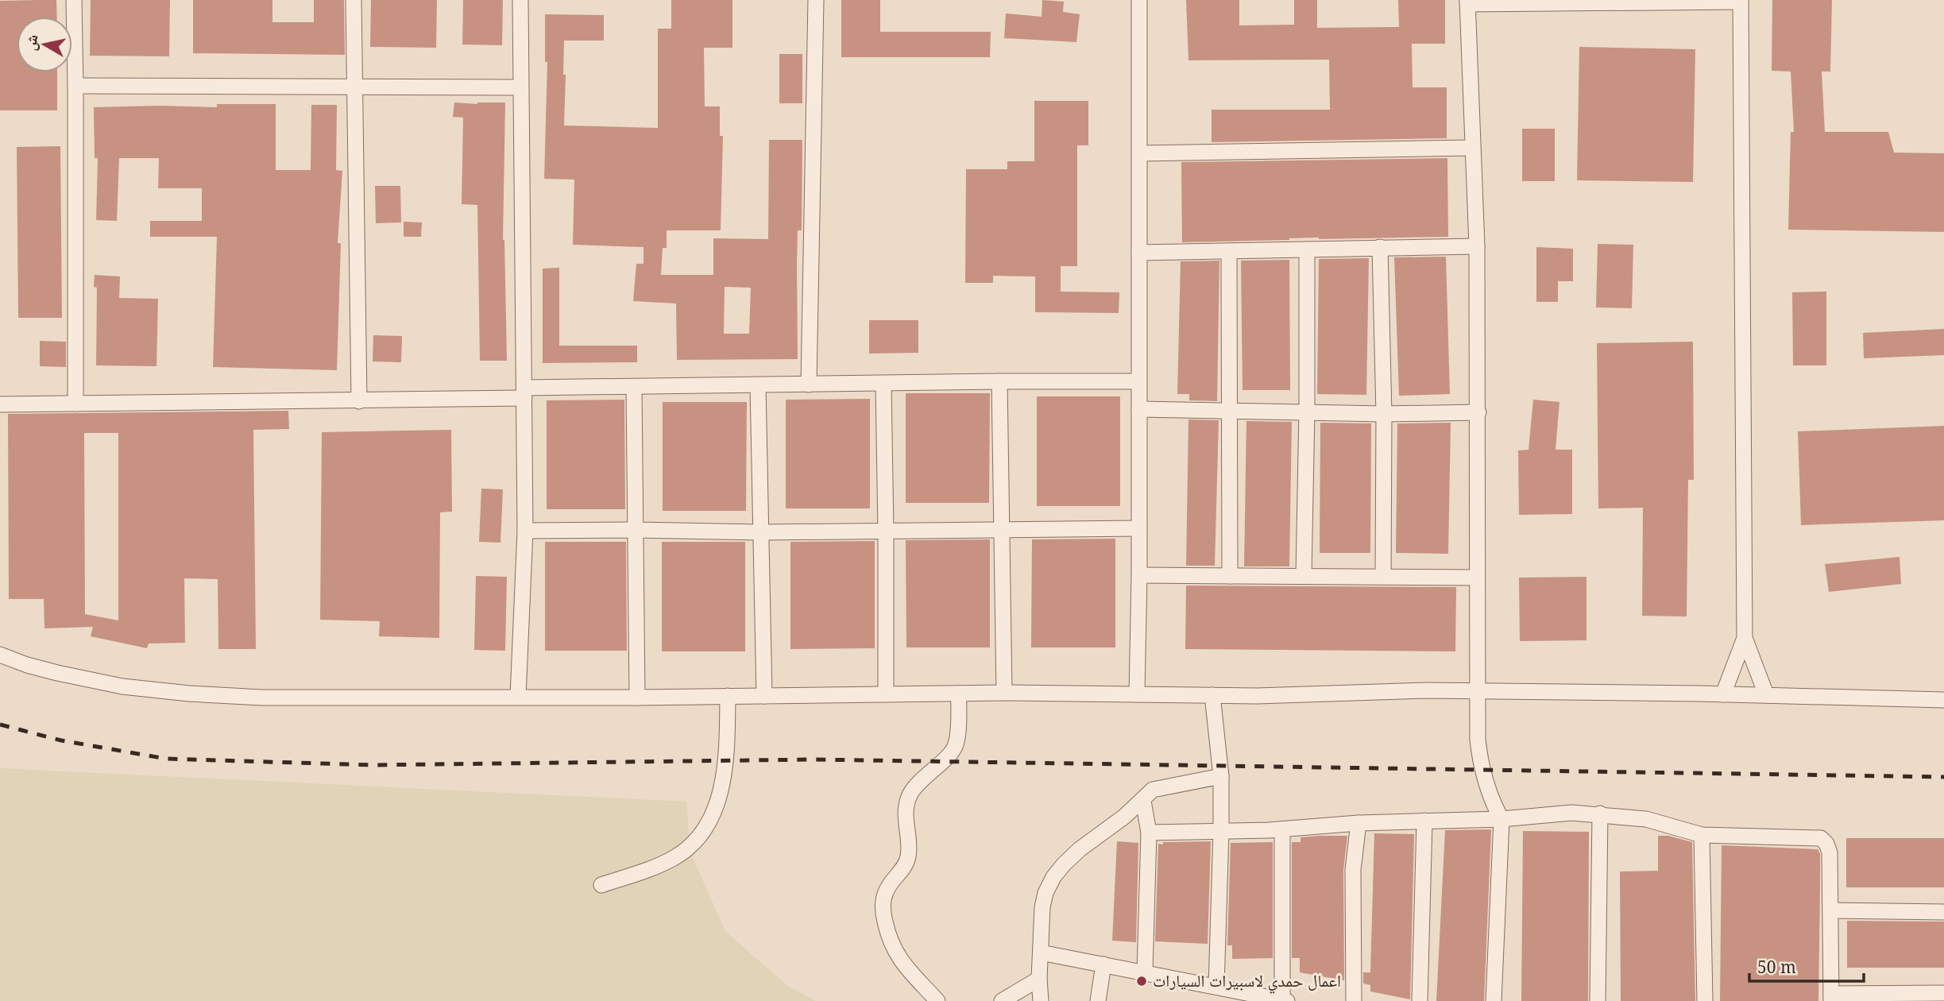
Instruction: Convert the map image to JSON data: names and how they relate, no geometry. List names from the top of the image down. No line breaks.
{"places":["اعمال حمدي لاسبيرات السيارات"],"scale_bar":"50 m","north":"left"}
